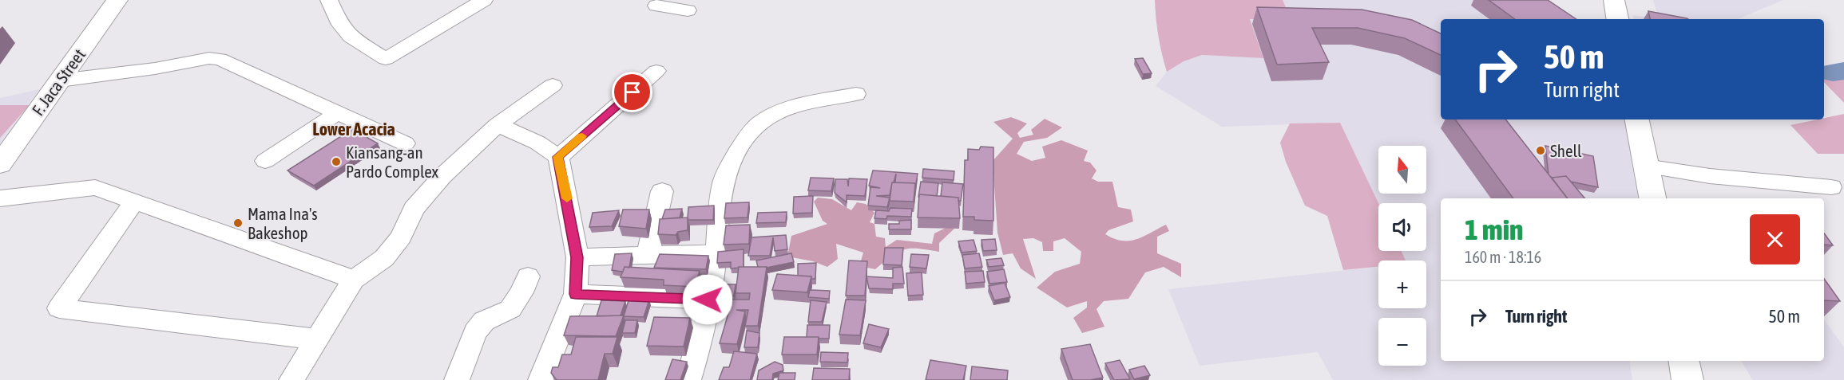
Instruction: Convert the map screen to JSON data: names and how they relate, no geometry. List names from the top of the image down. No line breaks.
{"streets":{"street":["F. Jaca Street"]},"districts":["Lower Acacia"],"places":["Shell","Kiansang-an Pardo Complex","Mama Ina's Bakeshop"],"north":"top","page":{"turn":["50 m","Turn right"],"map_buttons":["+","−"],"heading":["1 min","160 m · 18:16"],"list":[{"name":"Turn right","value":"50 m"}]}}
